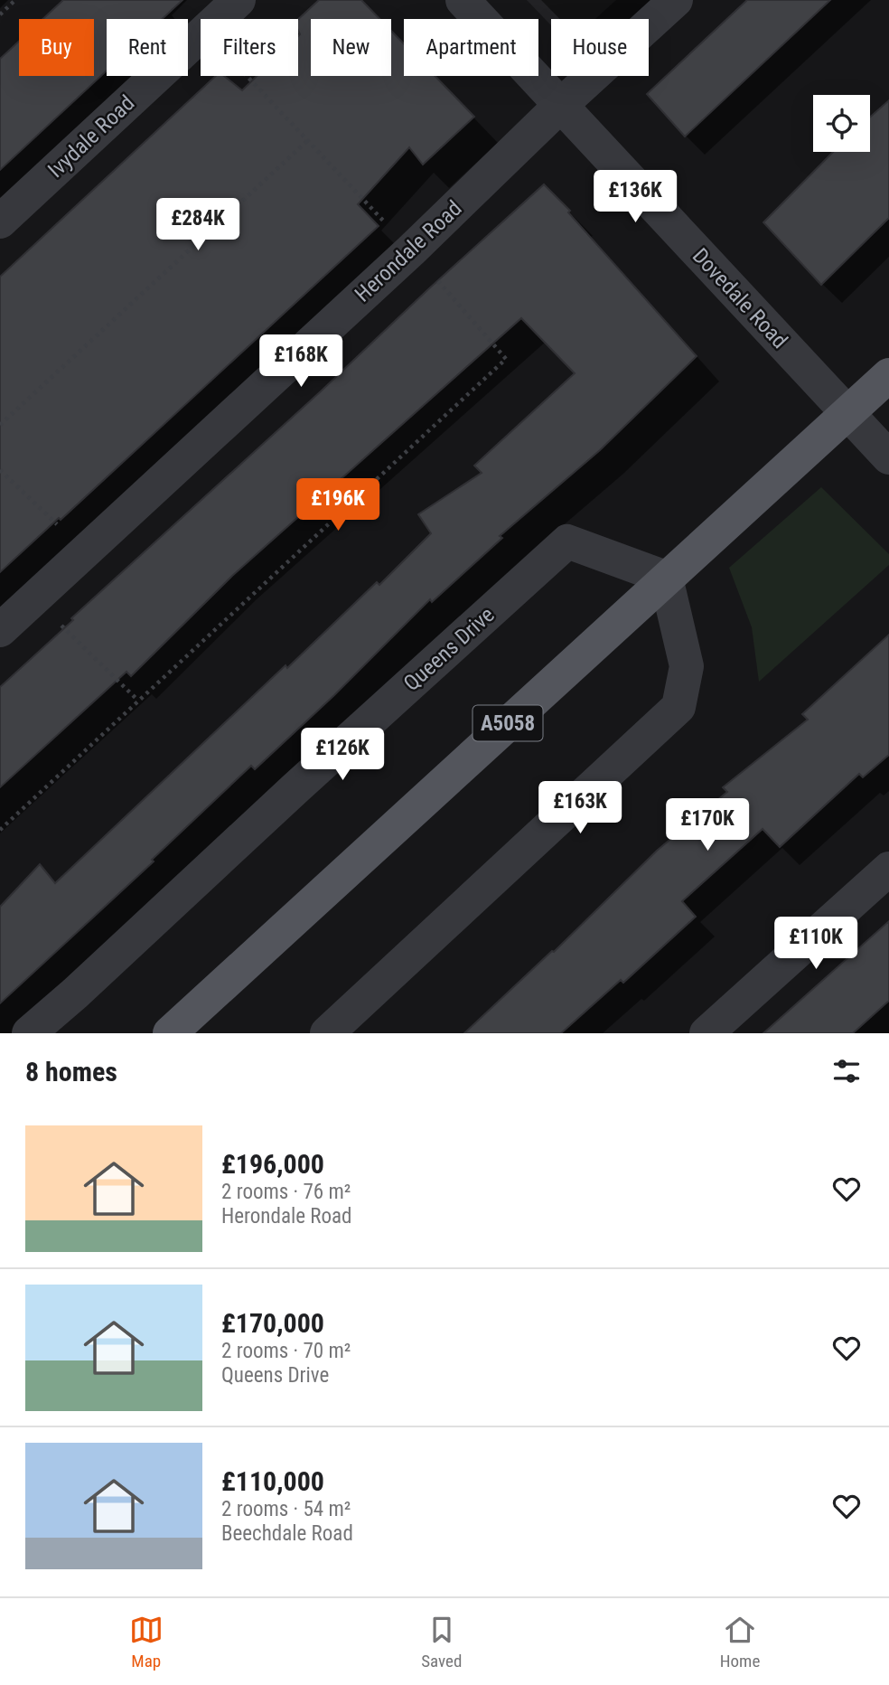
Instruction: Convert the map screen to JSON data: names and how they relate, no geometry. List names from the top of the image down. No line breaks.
{"streets":{"main road":["A5058"],"street":["Ivydale Road","Herondale Road","Dovedale Road","Queens Drive"]},"crossings":[["Herondale Road","Dovedale Road"],["Dovedale Road","A5058"],["Queens Drive","A5058"]],"page":{"chip":["Buy","Rent","Filters","New","Apartment","House"],"price":["£136K","£284K","£168K","£196K","£126K","£163K","£170K","£110K"],"heading":"8 homes","list":[{"name":"£196,000","note":"2 rooms · 76 m² · Herondale Road"},{"name":"£170,000","note":"2 rooms · 70 m² · Queens Drive"},{"name":"£110,000","note":"2 rooms · 54 m² · Beechdale Road"}],"tabs":["Map","Saved","Home"]}}
